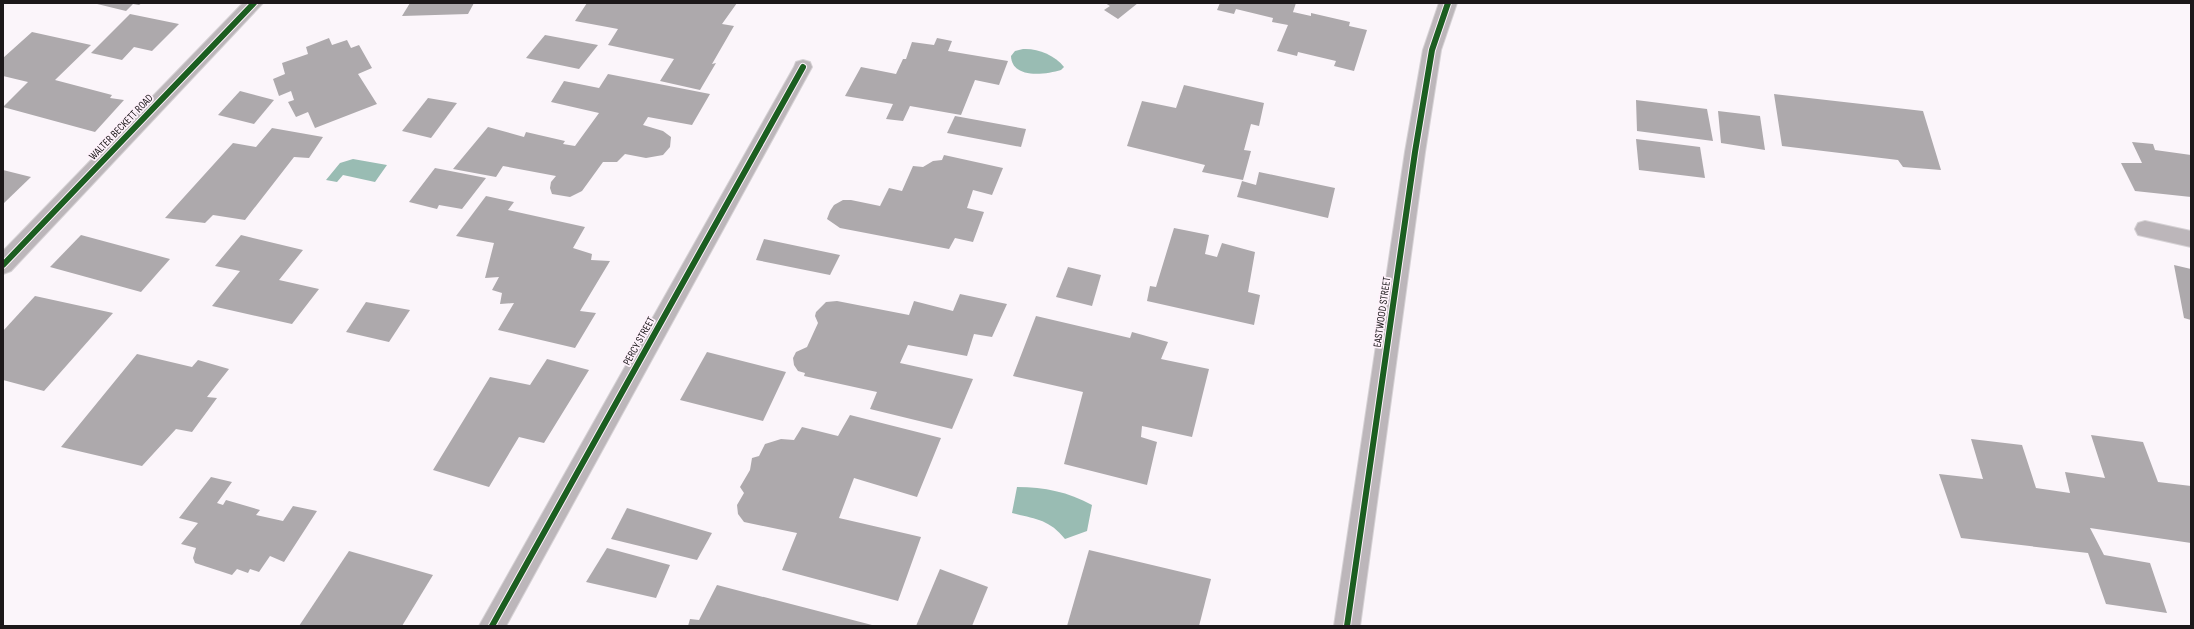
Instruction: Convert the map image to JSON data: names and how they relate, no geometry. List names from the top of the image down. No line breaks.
{"streets":{"street":["WALTER BECKETT ROAD","EASTWOOD STREET","PERCY STREET"]}}
